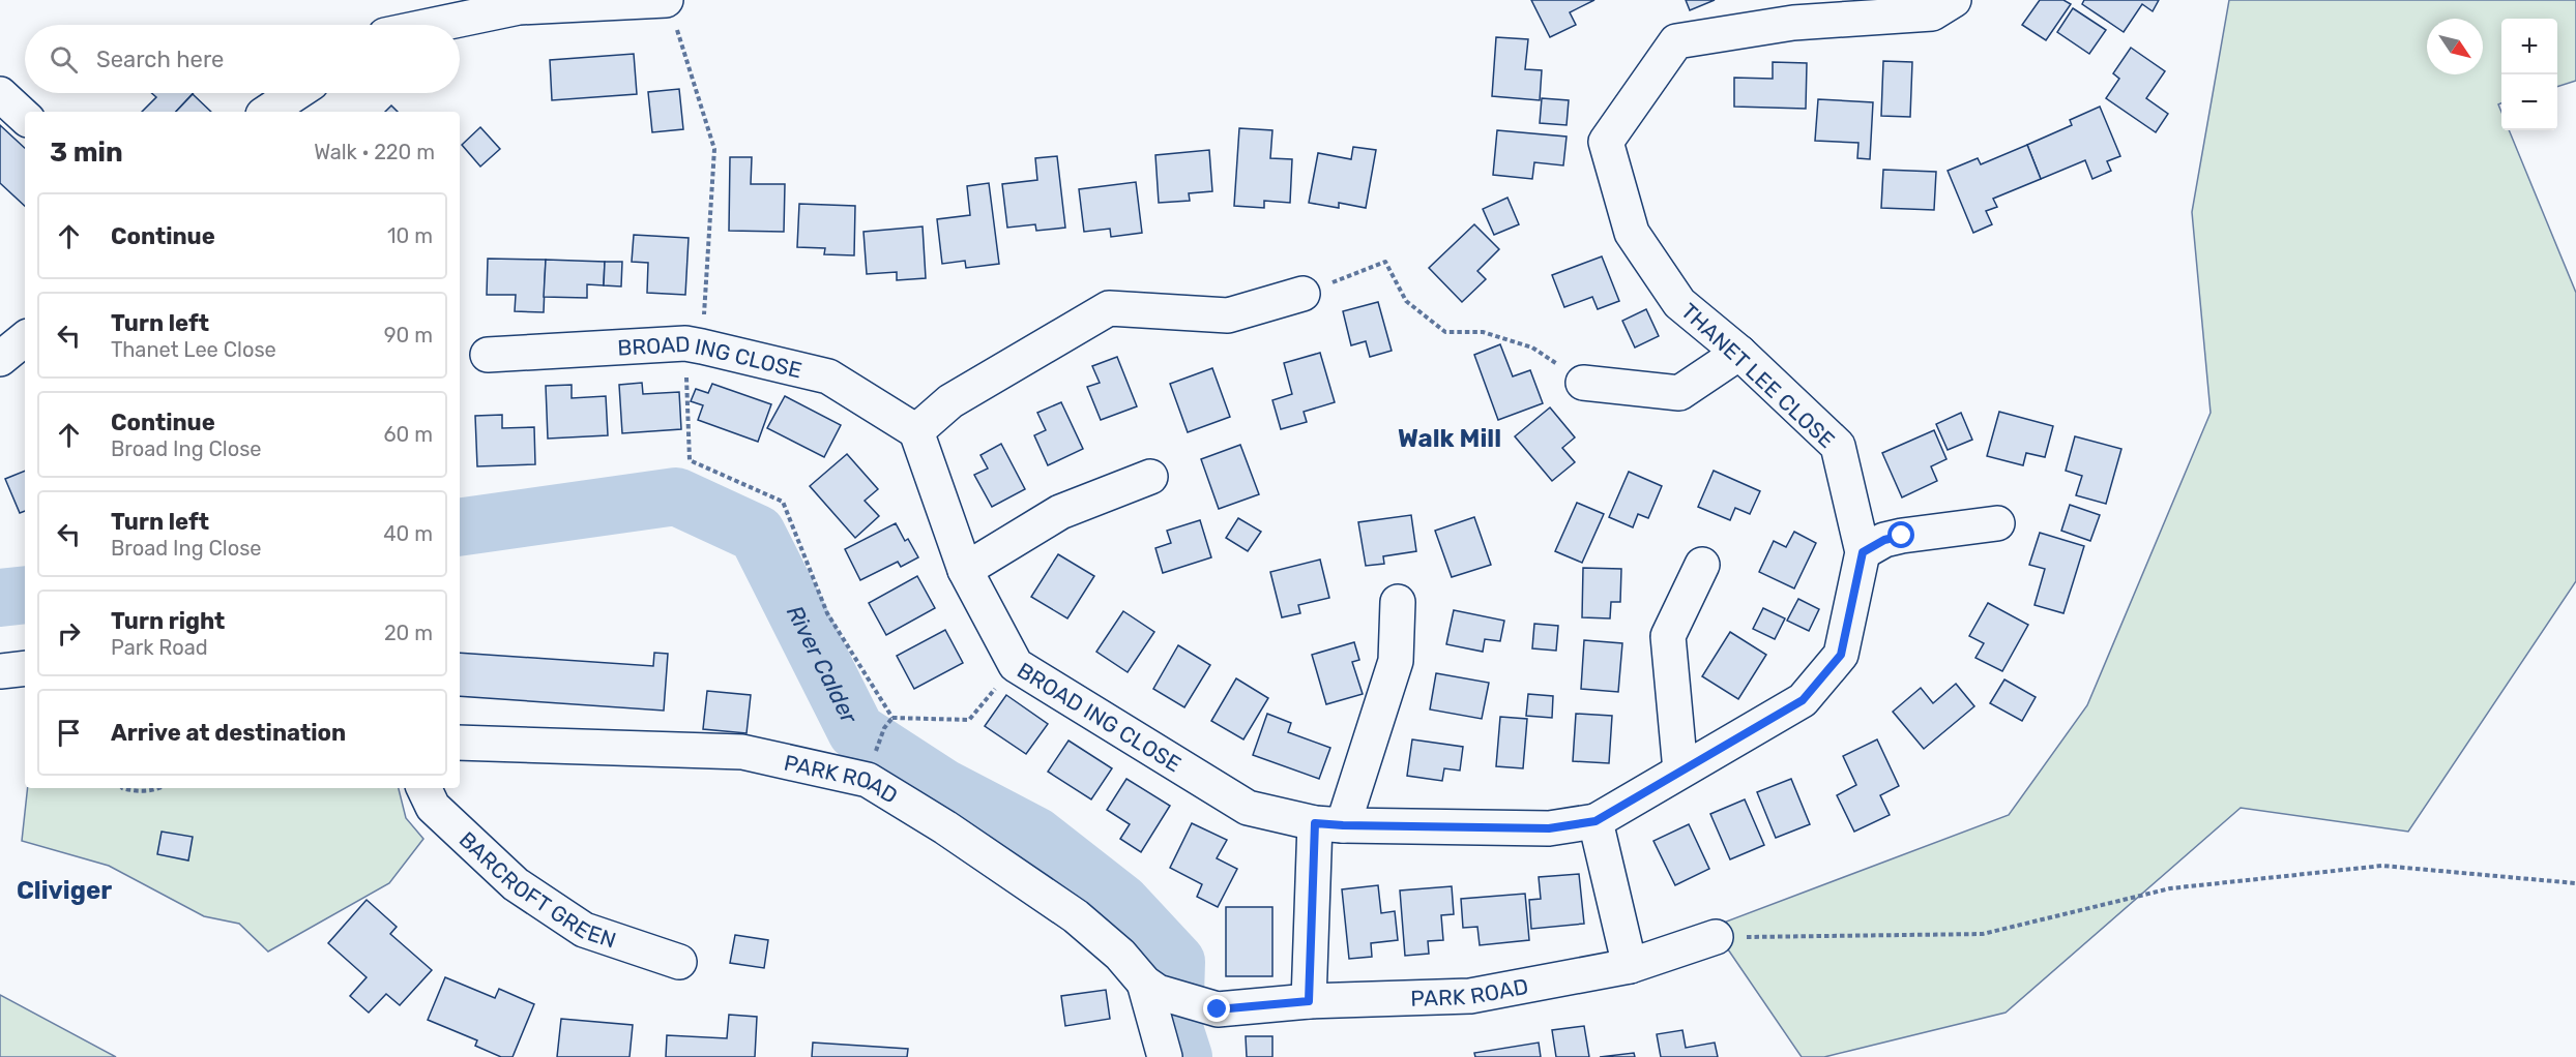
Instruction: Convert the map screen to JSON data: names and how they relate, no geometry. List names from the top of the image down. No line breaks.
{"streets":{"main road":["BROAD ING CLOSE","THANET LEE CLOSE","PARK ROAD","BARCROFT GREEN"]},"crossings":[["BROAD ING CLOSE","THANET LEE CLOSE"]],"districts":["Walk Mill","Cliviger"],"water":["River Calder"],"north":"bottom right","page":{"map_buttons":["+","−"],"search":"Search here","heading":["3 min","Walk · 220 m"],"list":[["Continue","10 m"],["Turn left","Thanet Lee Close","90 m"],["Continue","Broad Ing Close","60 m"],["Turn left","Broad Ing Close","40 m"],["Turn right","Park Road","20 m"],"Arrive at destination"]}}
